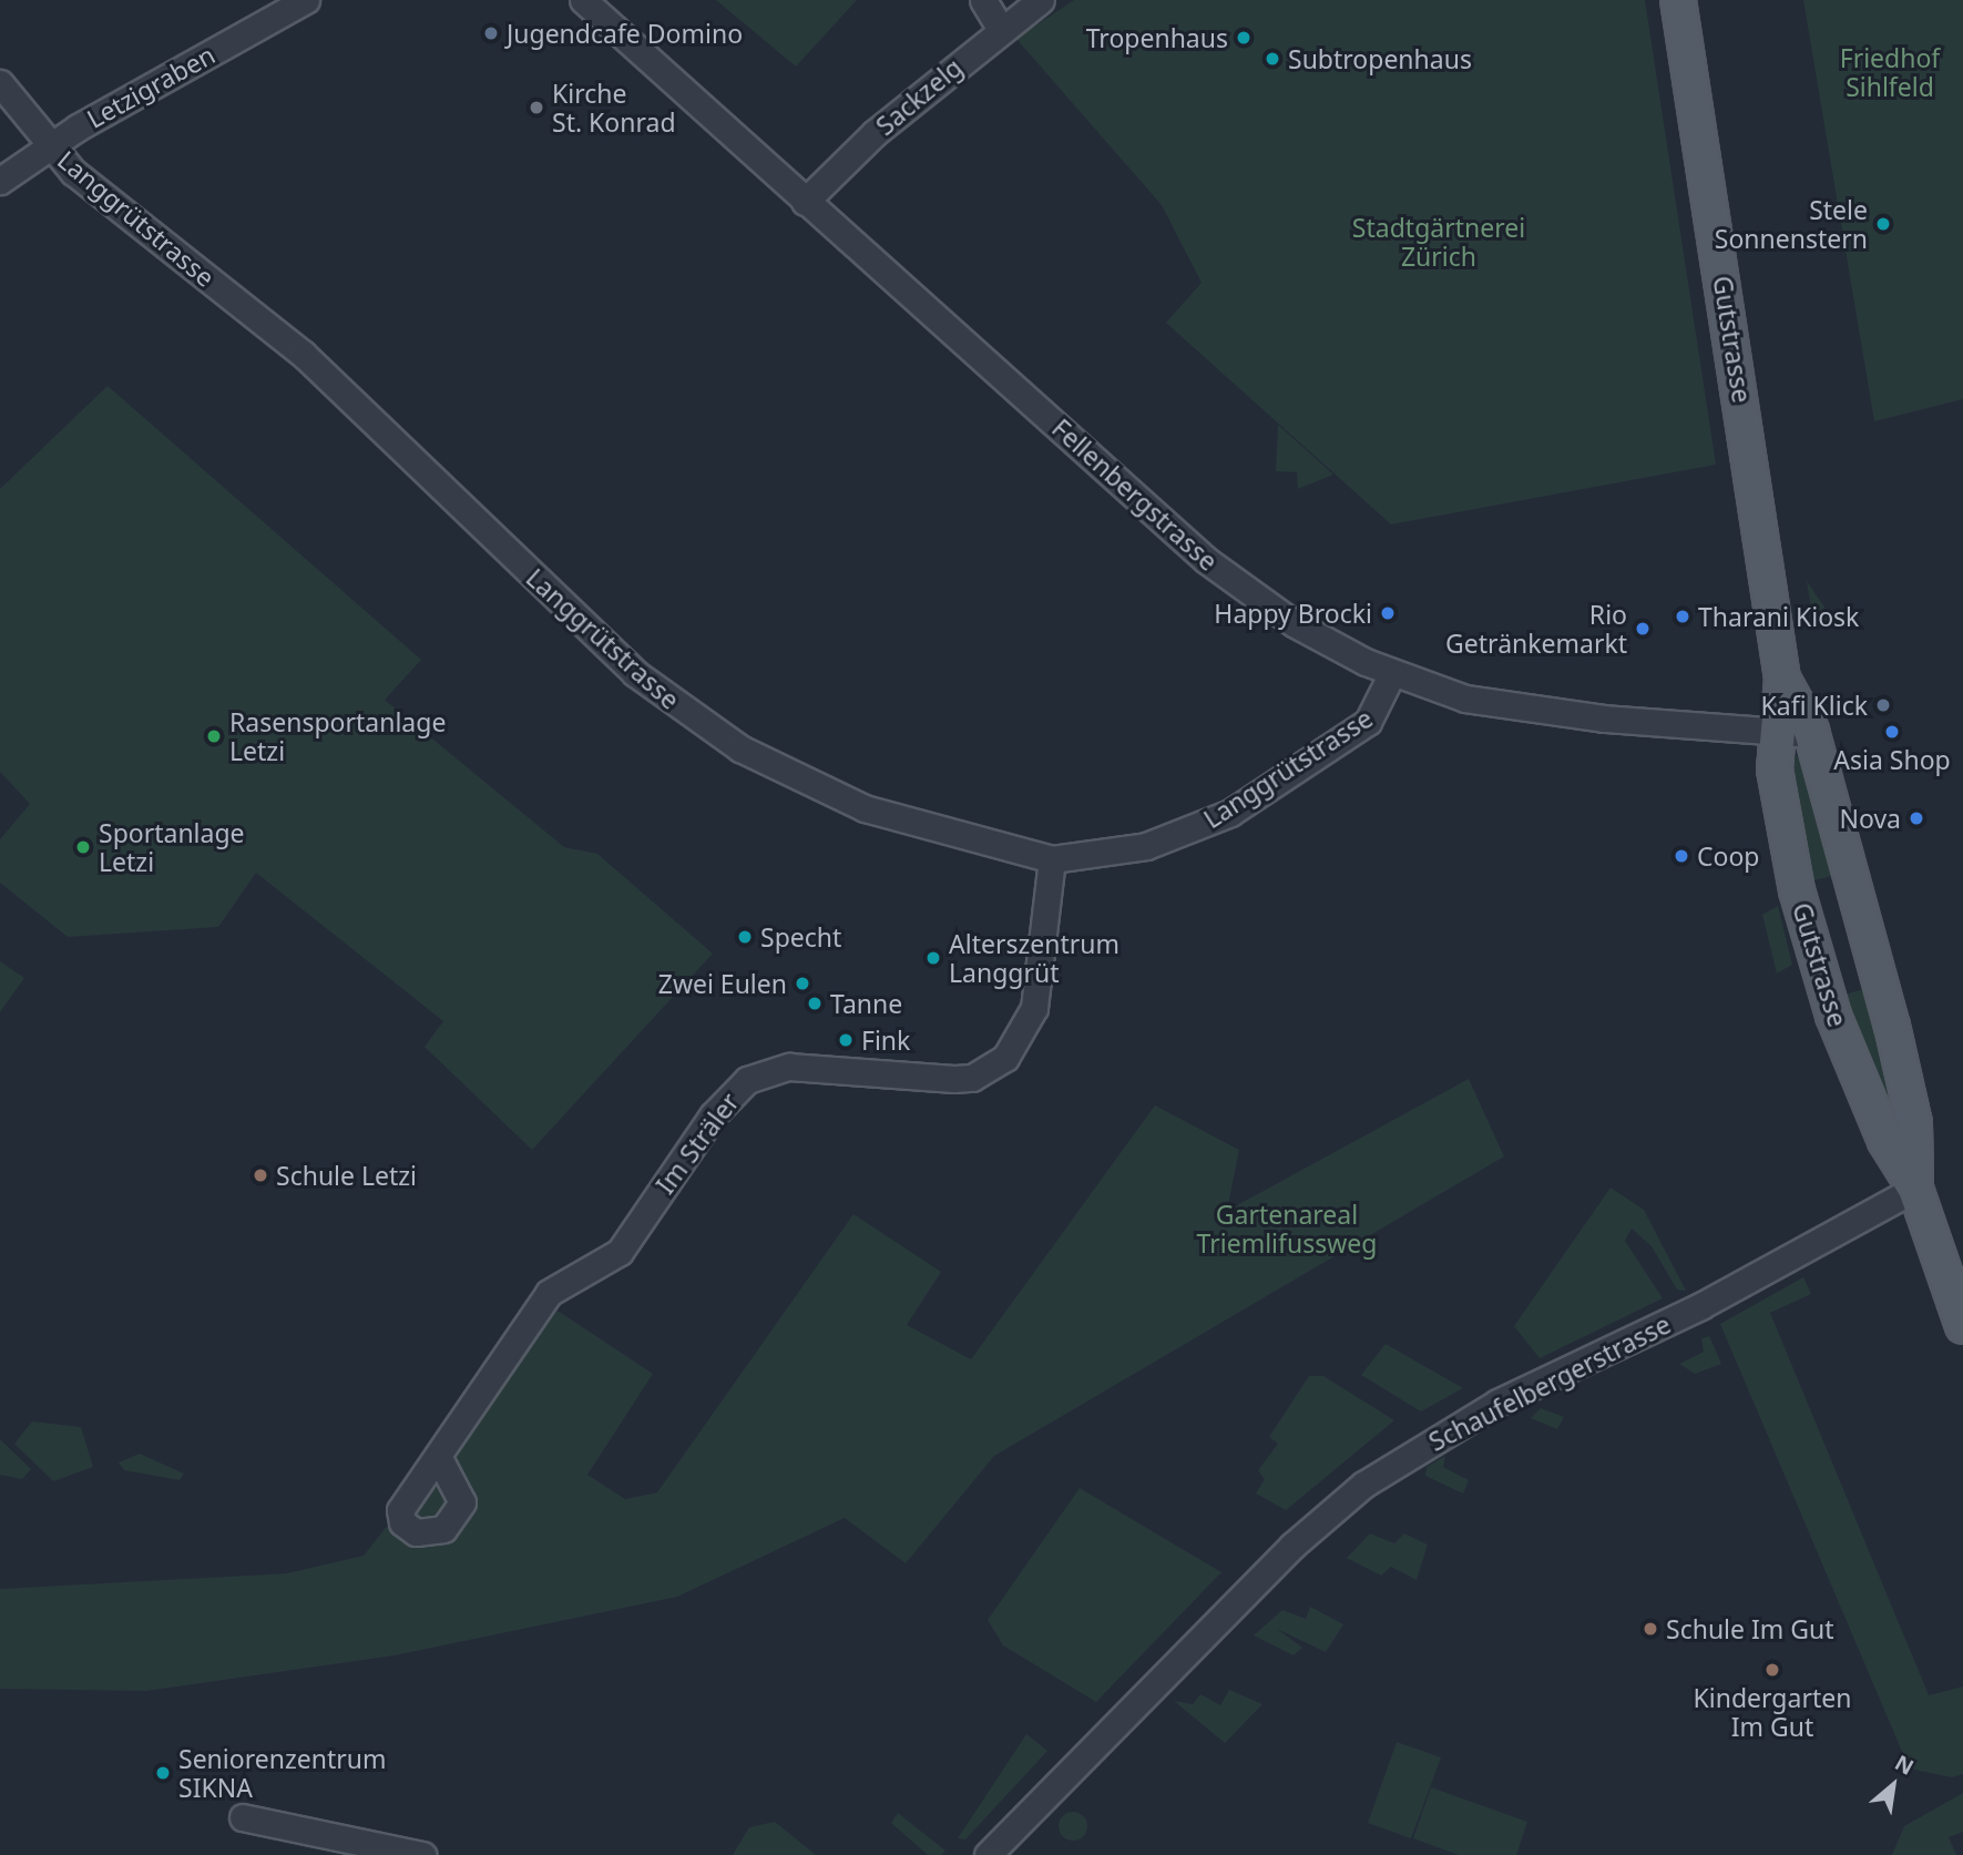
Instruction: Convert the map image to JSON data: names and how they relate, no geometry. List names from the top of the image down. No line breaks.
{"streets":{"main road":["Gutstrasse"],"street":["Letzigraben","Sackzelg","Langgrütstrasse","Fellenbergstrasse","Im Sträler","Schaufelbergerstrasse"]},"crossings":[["Letzigraben","Langgrütstrasse"],["Sackzelg","Fellenbergstrasse"],["Langgrütstrasse","Fellenbergstrasse"],["Langgrütstrasse","Im Sträler"],["Gutstrasse","Fellenbergstrasse"],["Gutstrasse","Schaufelbergerstrasse"]],"parks":["Friedhof Sihlfeld","Stadtgärtnerei Zürich","Gartenareal Triemlifussweg"],"places":["Jugendcafe Domino","Tropenhaus","Subtropenhaus","Kirche St. Konrad","Stele Sonnenstern","Happy Brocki","Tharani Kiosk","Rio Getränkemarkt","Kafi Klick","Asia Shop","Rasensportanlage Letzi","Nova","Sportanlage Letzi","Coop","Specht","Alterszentrum Langgrüt","Zwei Eulen","Tanne","Fink","Schule Letzi","Schule Im Gut","Kindergarten Im Gut","Seniorenzentrum SIKNA"],"north":"top right"}
